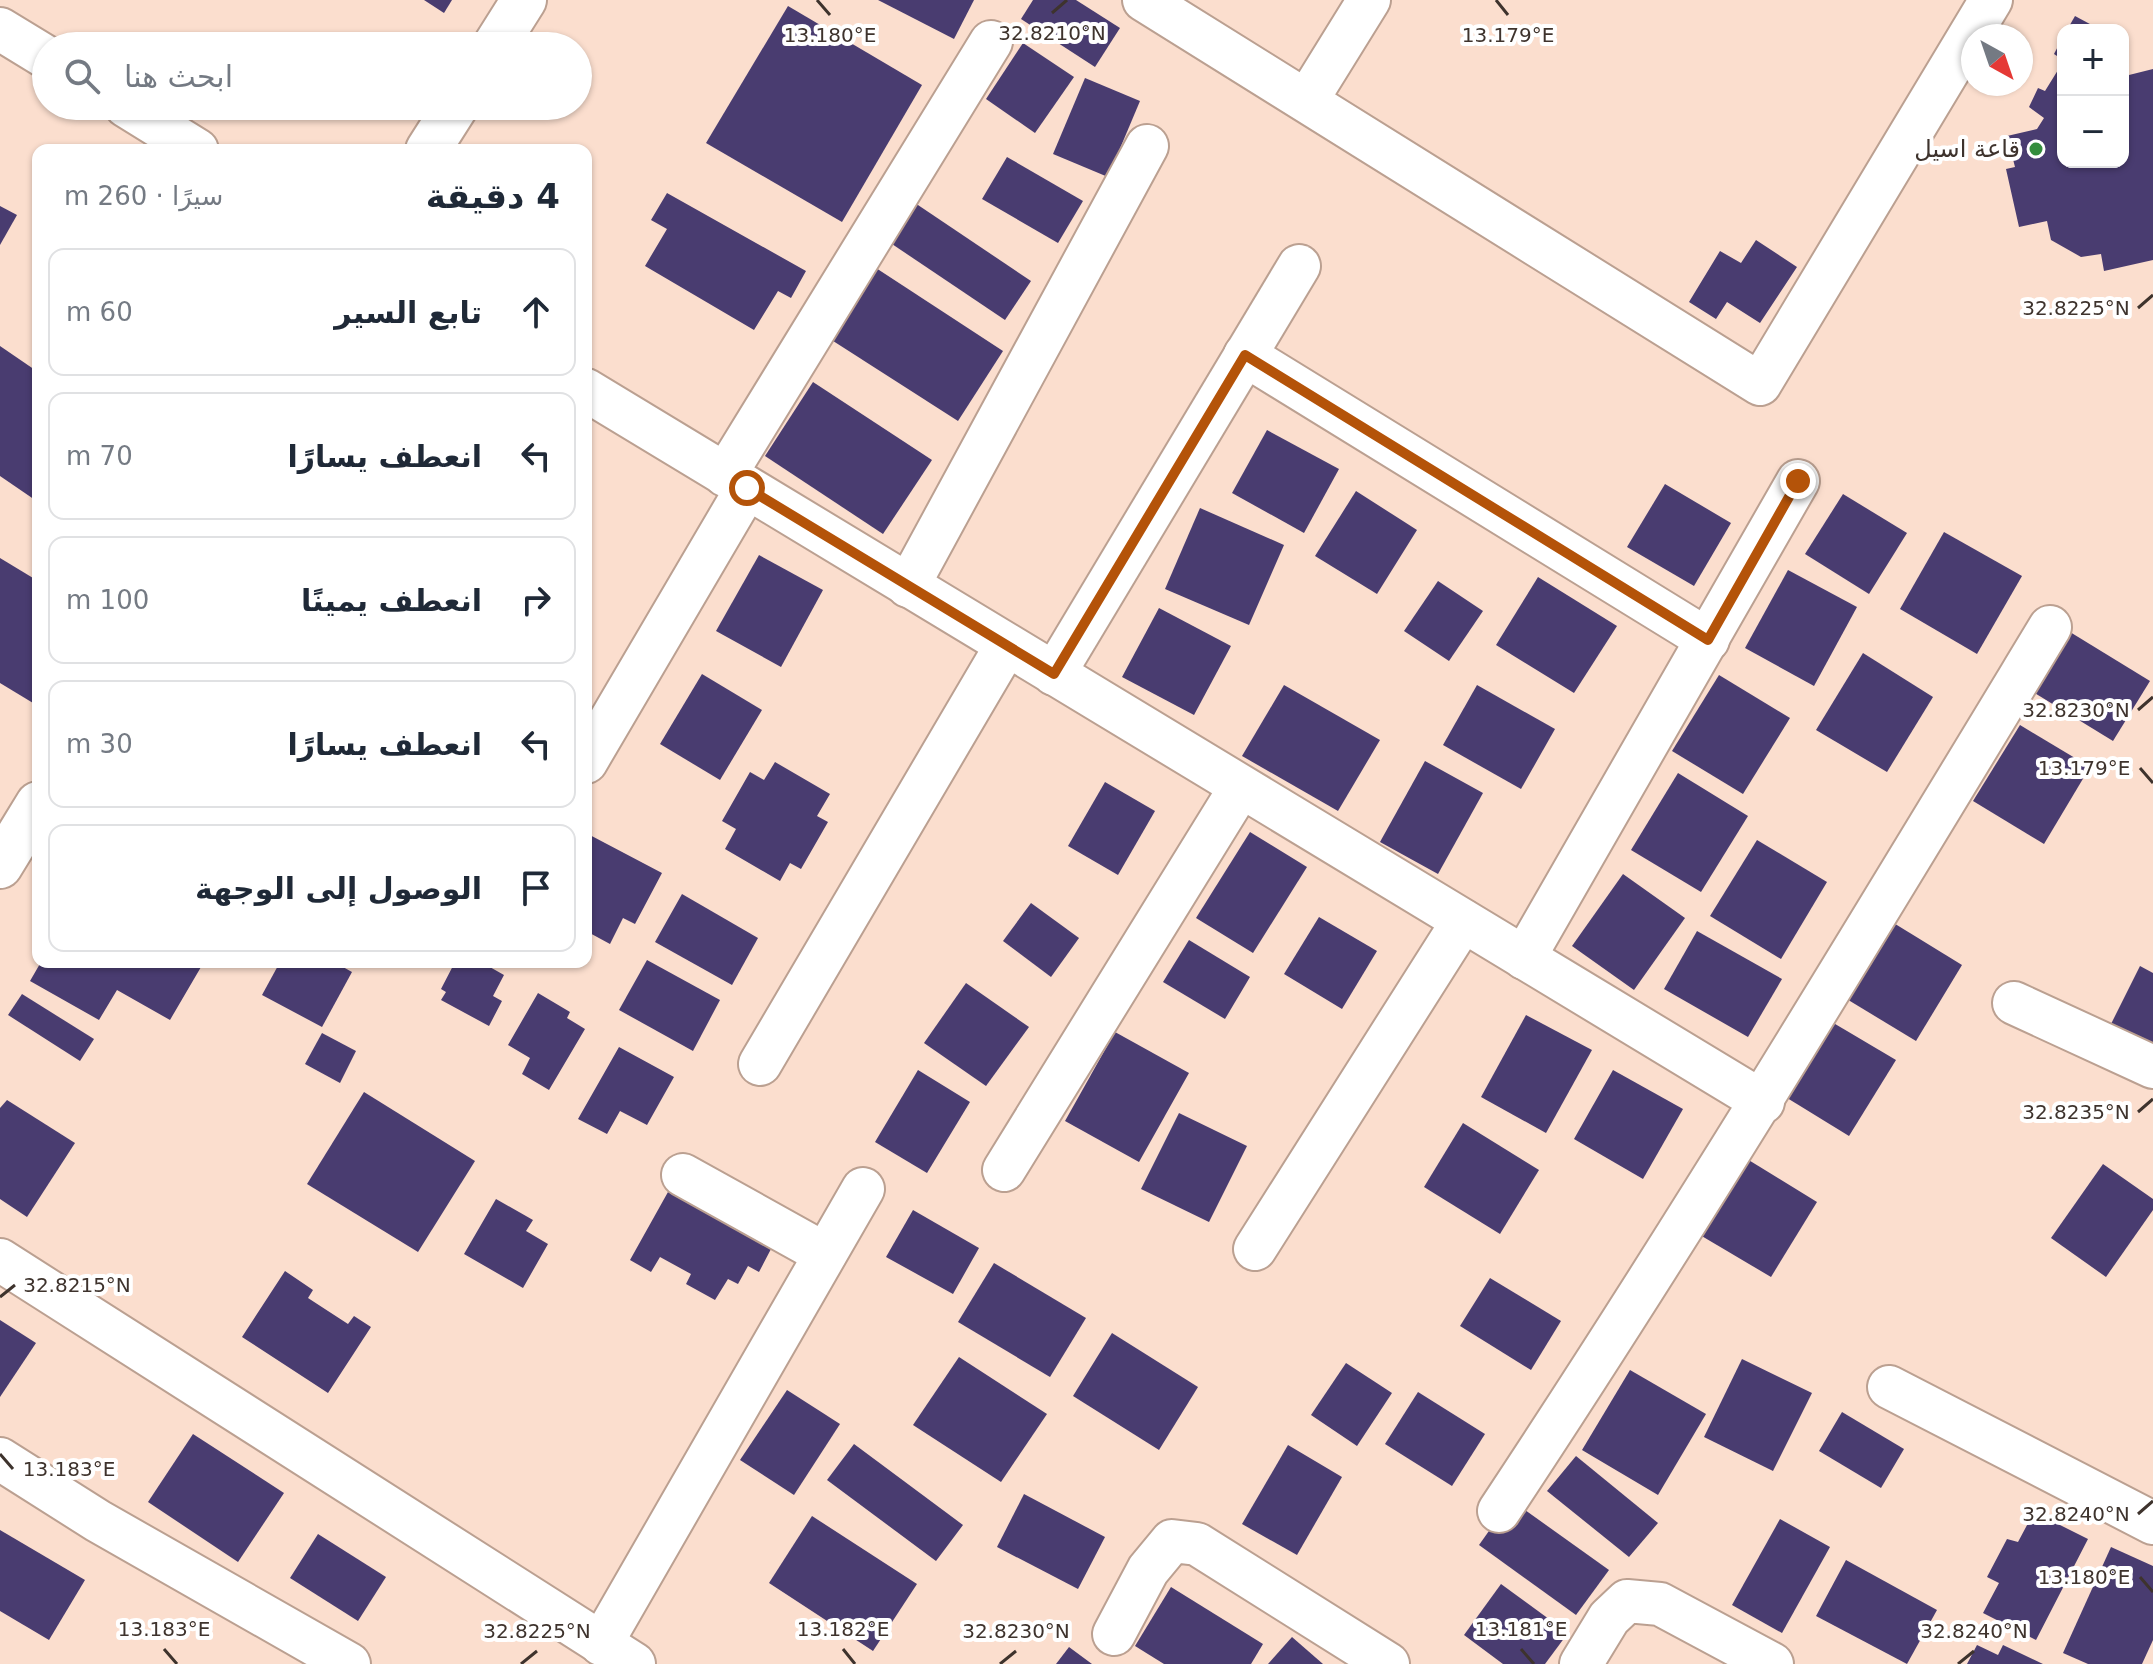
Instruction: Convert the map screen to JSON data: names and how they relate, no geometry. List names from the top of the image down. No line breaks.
{"places":["قاعة اسيل"],"north":"bottom right","page":{"map_buttons":["+","−"],"search":"ابحث هنا","heading":["4 دقيقة","سيرًا · 260 m"],"list":[["تابع السير","60 m"],["انعطف يسارًا","70 m"],["انعطف يمينًا","100 m"],["انعطف يسارًا","30 m"],"الوصول إلى الوجهة"]},"coordinates":["32.8210°N","13.180°E","13.179°E","32.8225°N","32.8230°N","32.8235°N","32.8215°N","13.183°E","32.8240°N","13.182°E","13.181°E"]}
